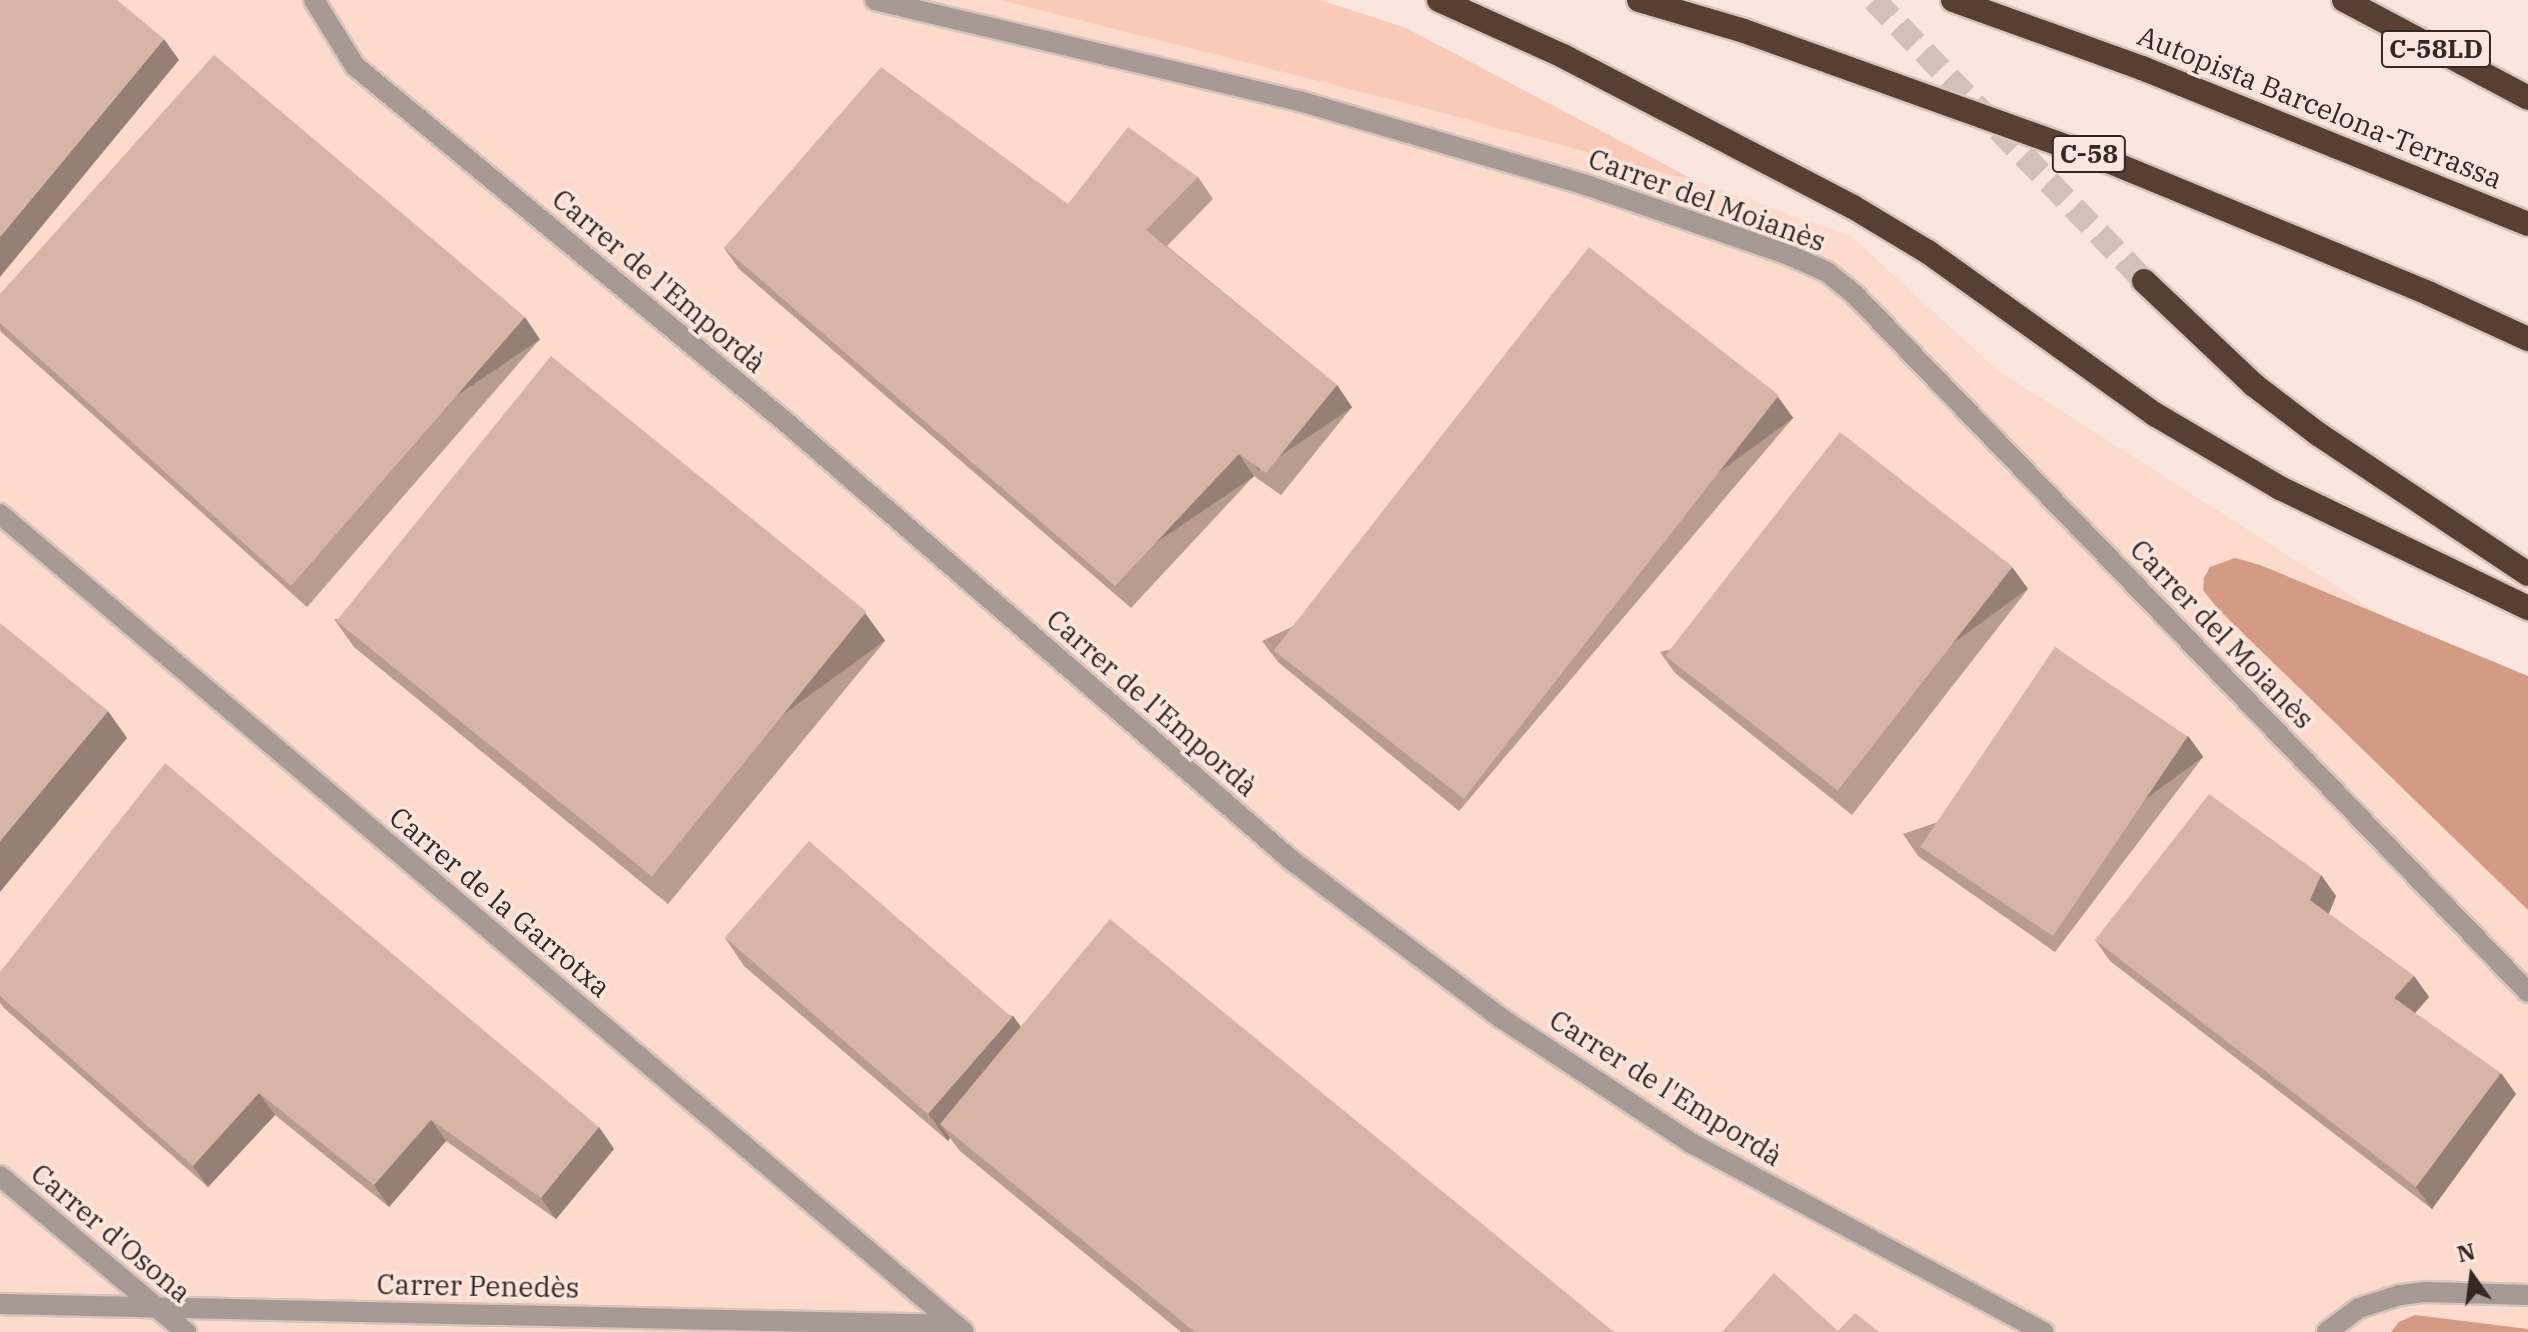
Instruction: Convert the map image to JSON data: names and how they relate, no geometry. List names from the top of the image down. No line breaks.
{"streets":{"highway":["C-58LD","Autopista Barcelona-Terrassa","C-58"],"street":["Carrer del Moianès","Carrer de l'Empordà","Carrer de la Garrotxa","Carrer d'Osona","Carrer Penedès"]},"crossings":[["Carrer de la Garrotxa","Carrer Penedès"],["Carrer d'Osona","Carrer Penedès"]],"north":"top"}
